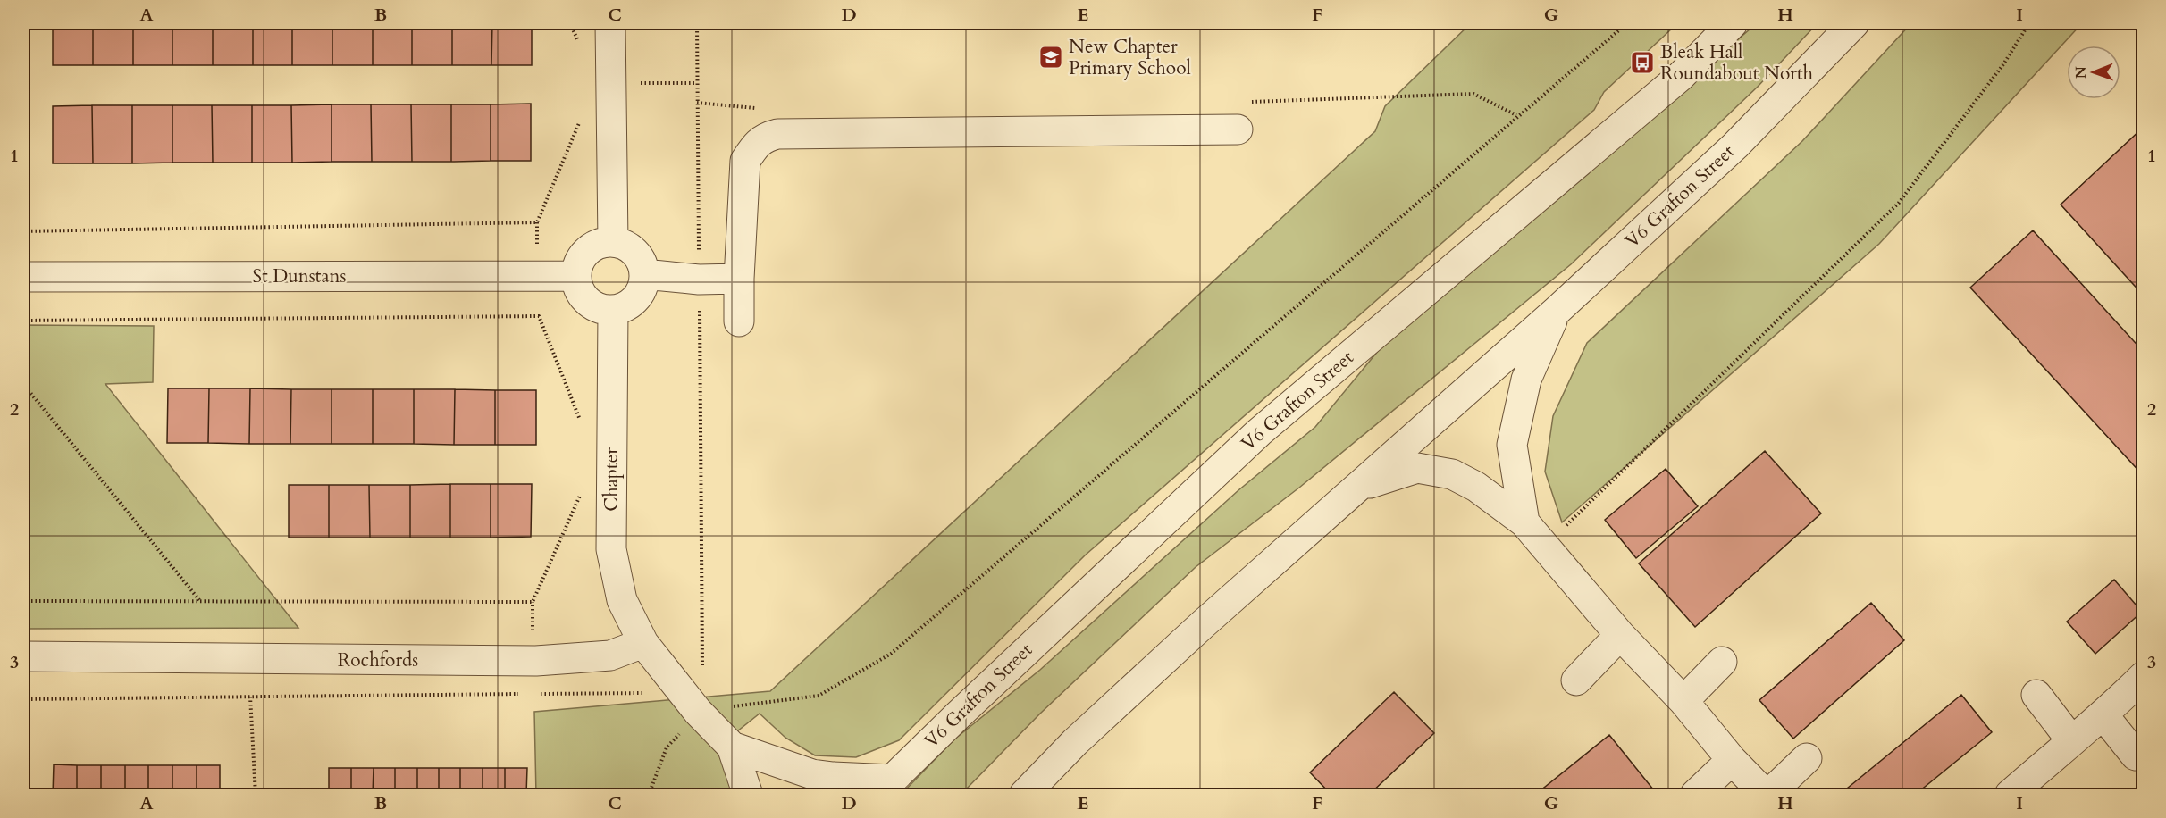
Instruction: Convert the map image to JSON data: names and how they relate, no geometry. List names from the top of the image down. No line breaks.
{"streets":{"street":["V6 Grafton Street","St Dunstans","Chapter","Rochfords"]},"crossings":[["St Dunstans","Chapter"],["Chapter","Rochfords"]],"places":{"school or university":["New Chapter Primary School"],"bus stop":["Bleak Hall Roundabout North"]},"north":"left","grid":{"columns":["A","B","C","D","E","F","G","H","I"],"rows":["1","2","3"]}}
